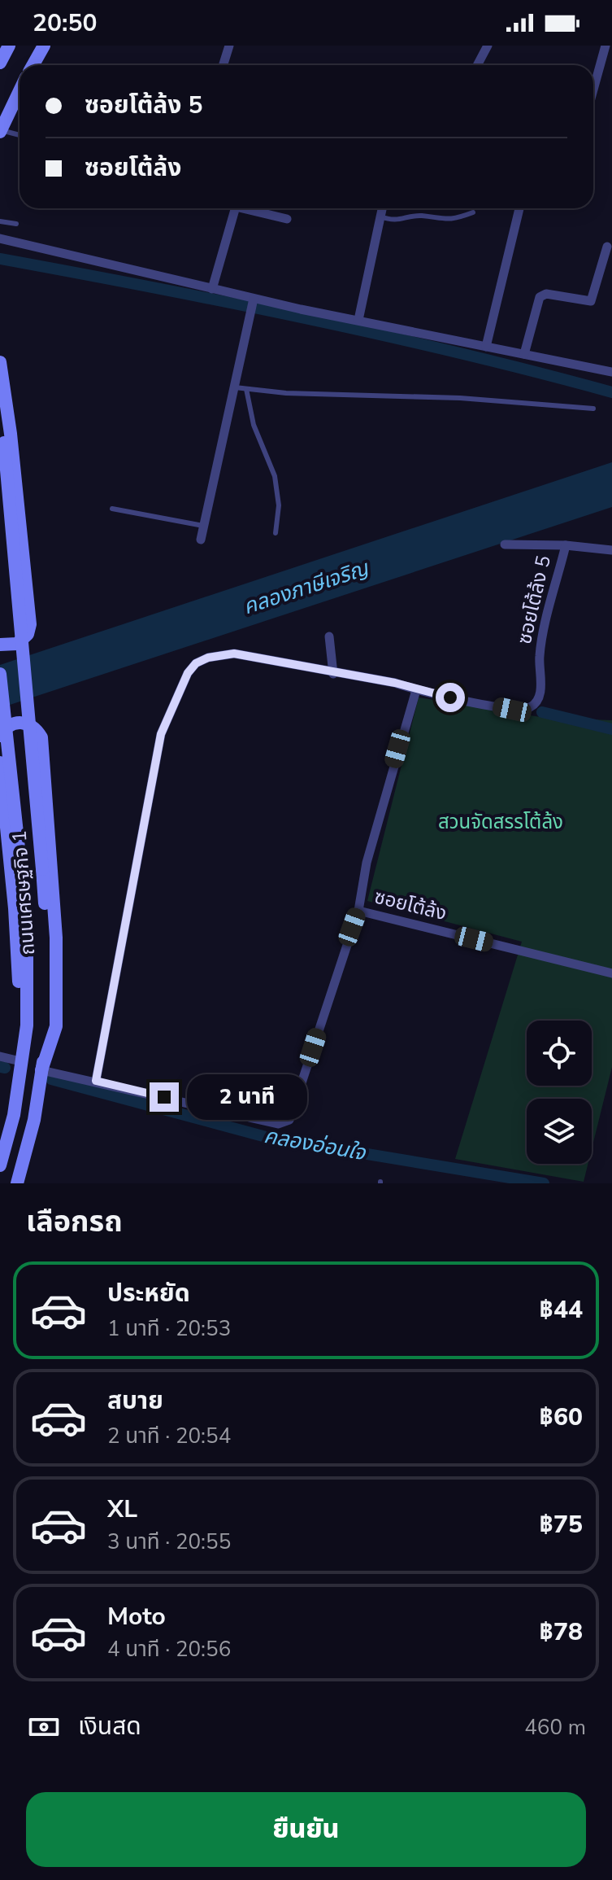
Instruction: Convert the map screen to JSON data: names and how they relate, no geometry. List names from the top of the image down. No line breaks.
{"streets":{"main road":["ถนนเศรษฐกิจ 1"],"street":["ซอยโต้ล้ง 5","ซอยโต้ล้ง"]},"crossings":[["ซอยโต้ล้ง 5","ซอยโต้ล้ง"],["ถนนเศรษฐกิจ 1","ซอยโต้ล้ง"]],"water":["คลองภาษีเจริญ","คลองอ่อนใจ"],"parks":["สวนจัดสรรโต้ล้ง"],"page":{"status":"20:50","banner":["ซอยโต้ล้ง 5","ซอยโต้ล้ง"],"bubble":"2 นาที","heading":"เลือกรถ","list":[{"name":"ประหยัด","note":"1 นาที · 20:53","value":"฿44"},{"name":"สบาย","note":"2 นาที · 20:54","value":"฿60"},{"name":"XL","note":"3 นาที · 20:55","value":"฿75"},{"name":"Moto","note":"4 นาที · 20:56","value":"฿78"}],"pay":["เงินสด","460 m"],"buttons":"ยืนยัน"}}
